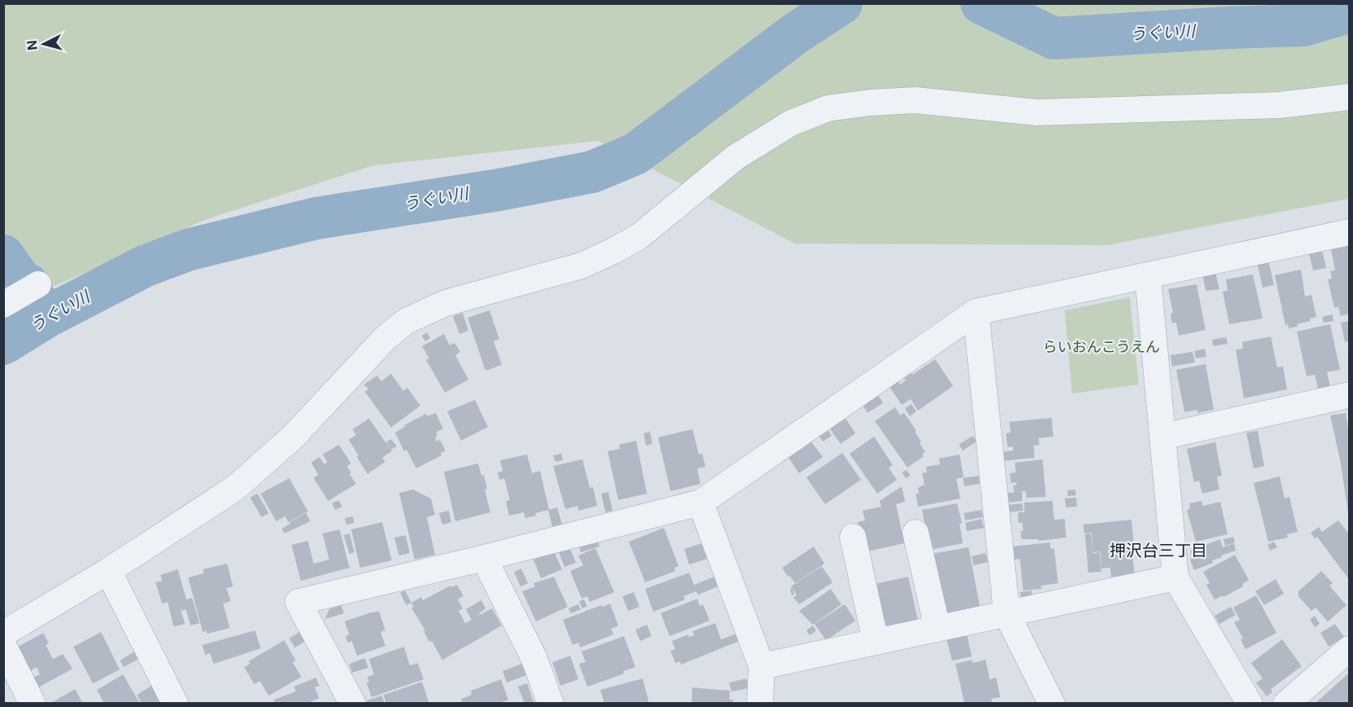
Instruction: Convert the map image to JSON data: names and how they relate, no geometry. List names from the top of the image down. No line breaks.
{"districts":["押沢台三丁目"],"water":["うぐい川"],"parks":["らいおんこうえん"],"north":"left"}
